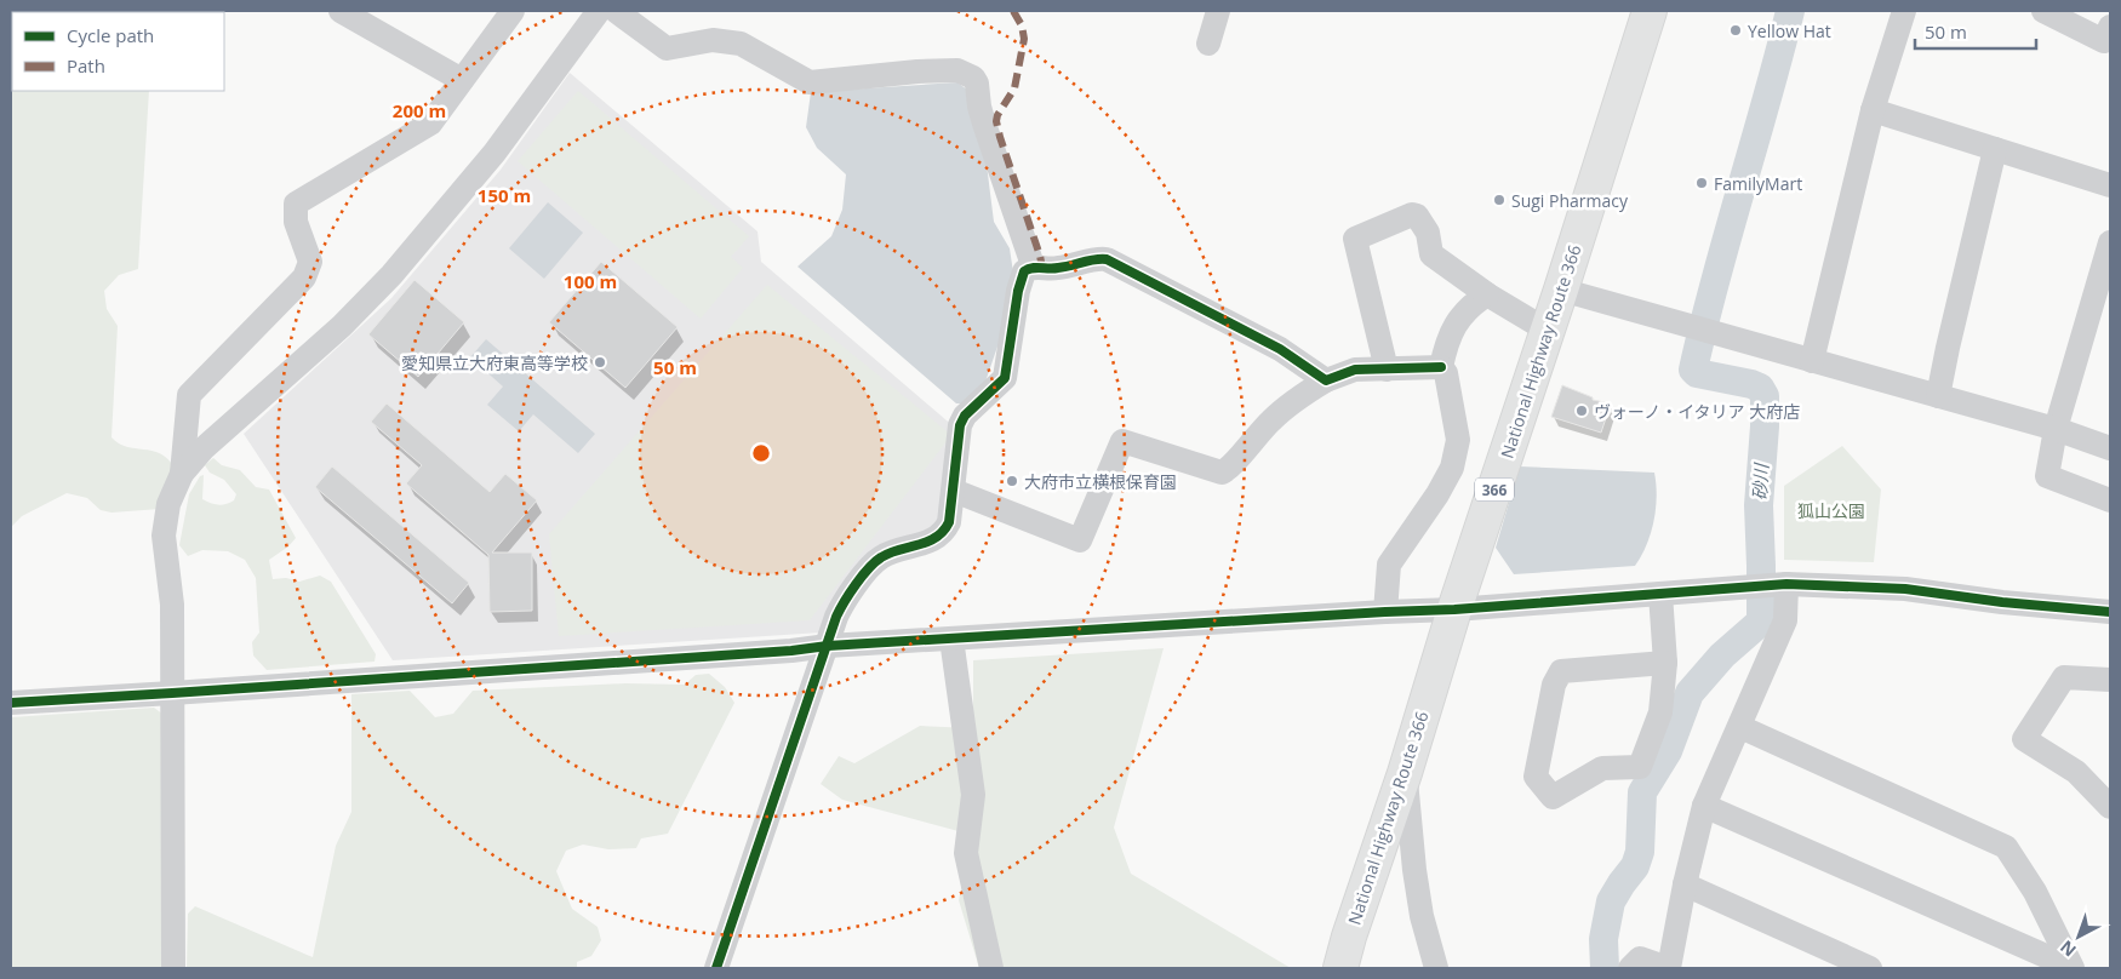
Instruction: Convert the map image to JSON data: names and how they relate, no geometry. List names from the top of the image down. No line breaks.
{"streets":{"highway":["National Highway Route 366","366"]},"water":["砂川"],"parks":["狐山公園"],"places":["Yellow Hat","FamilyMart","Sugi Pharmacy","愛知県立大府東高等学校","ヴォーノ・イタリア 大府店","大府市立横根保育園"],"legend":["Cycle path","Path"],"scale_bar":"50 m","north":"bottom left","rings":["200 m","150 m","100 m","50 m"]}
